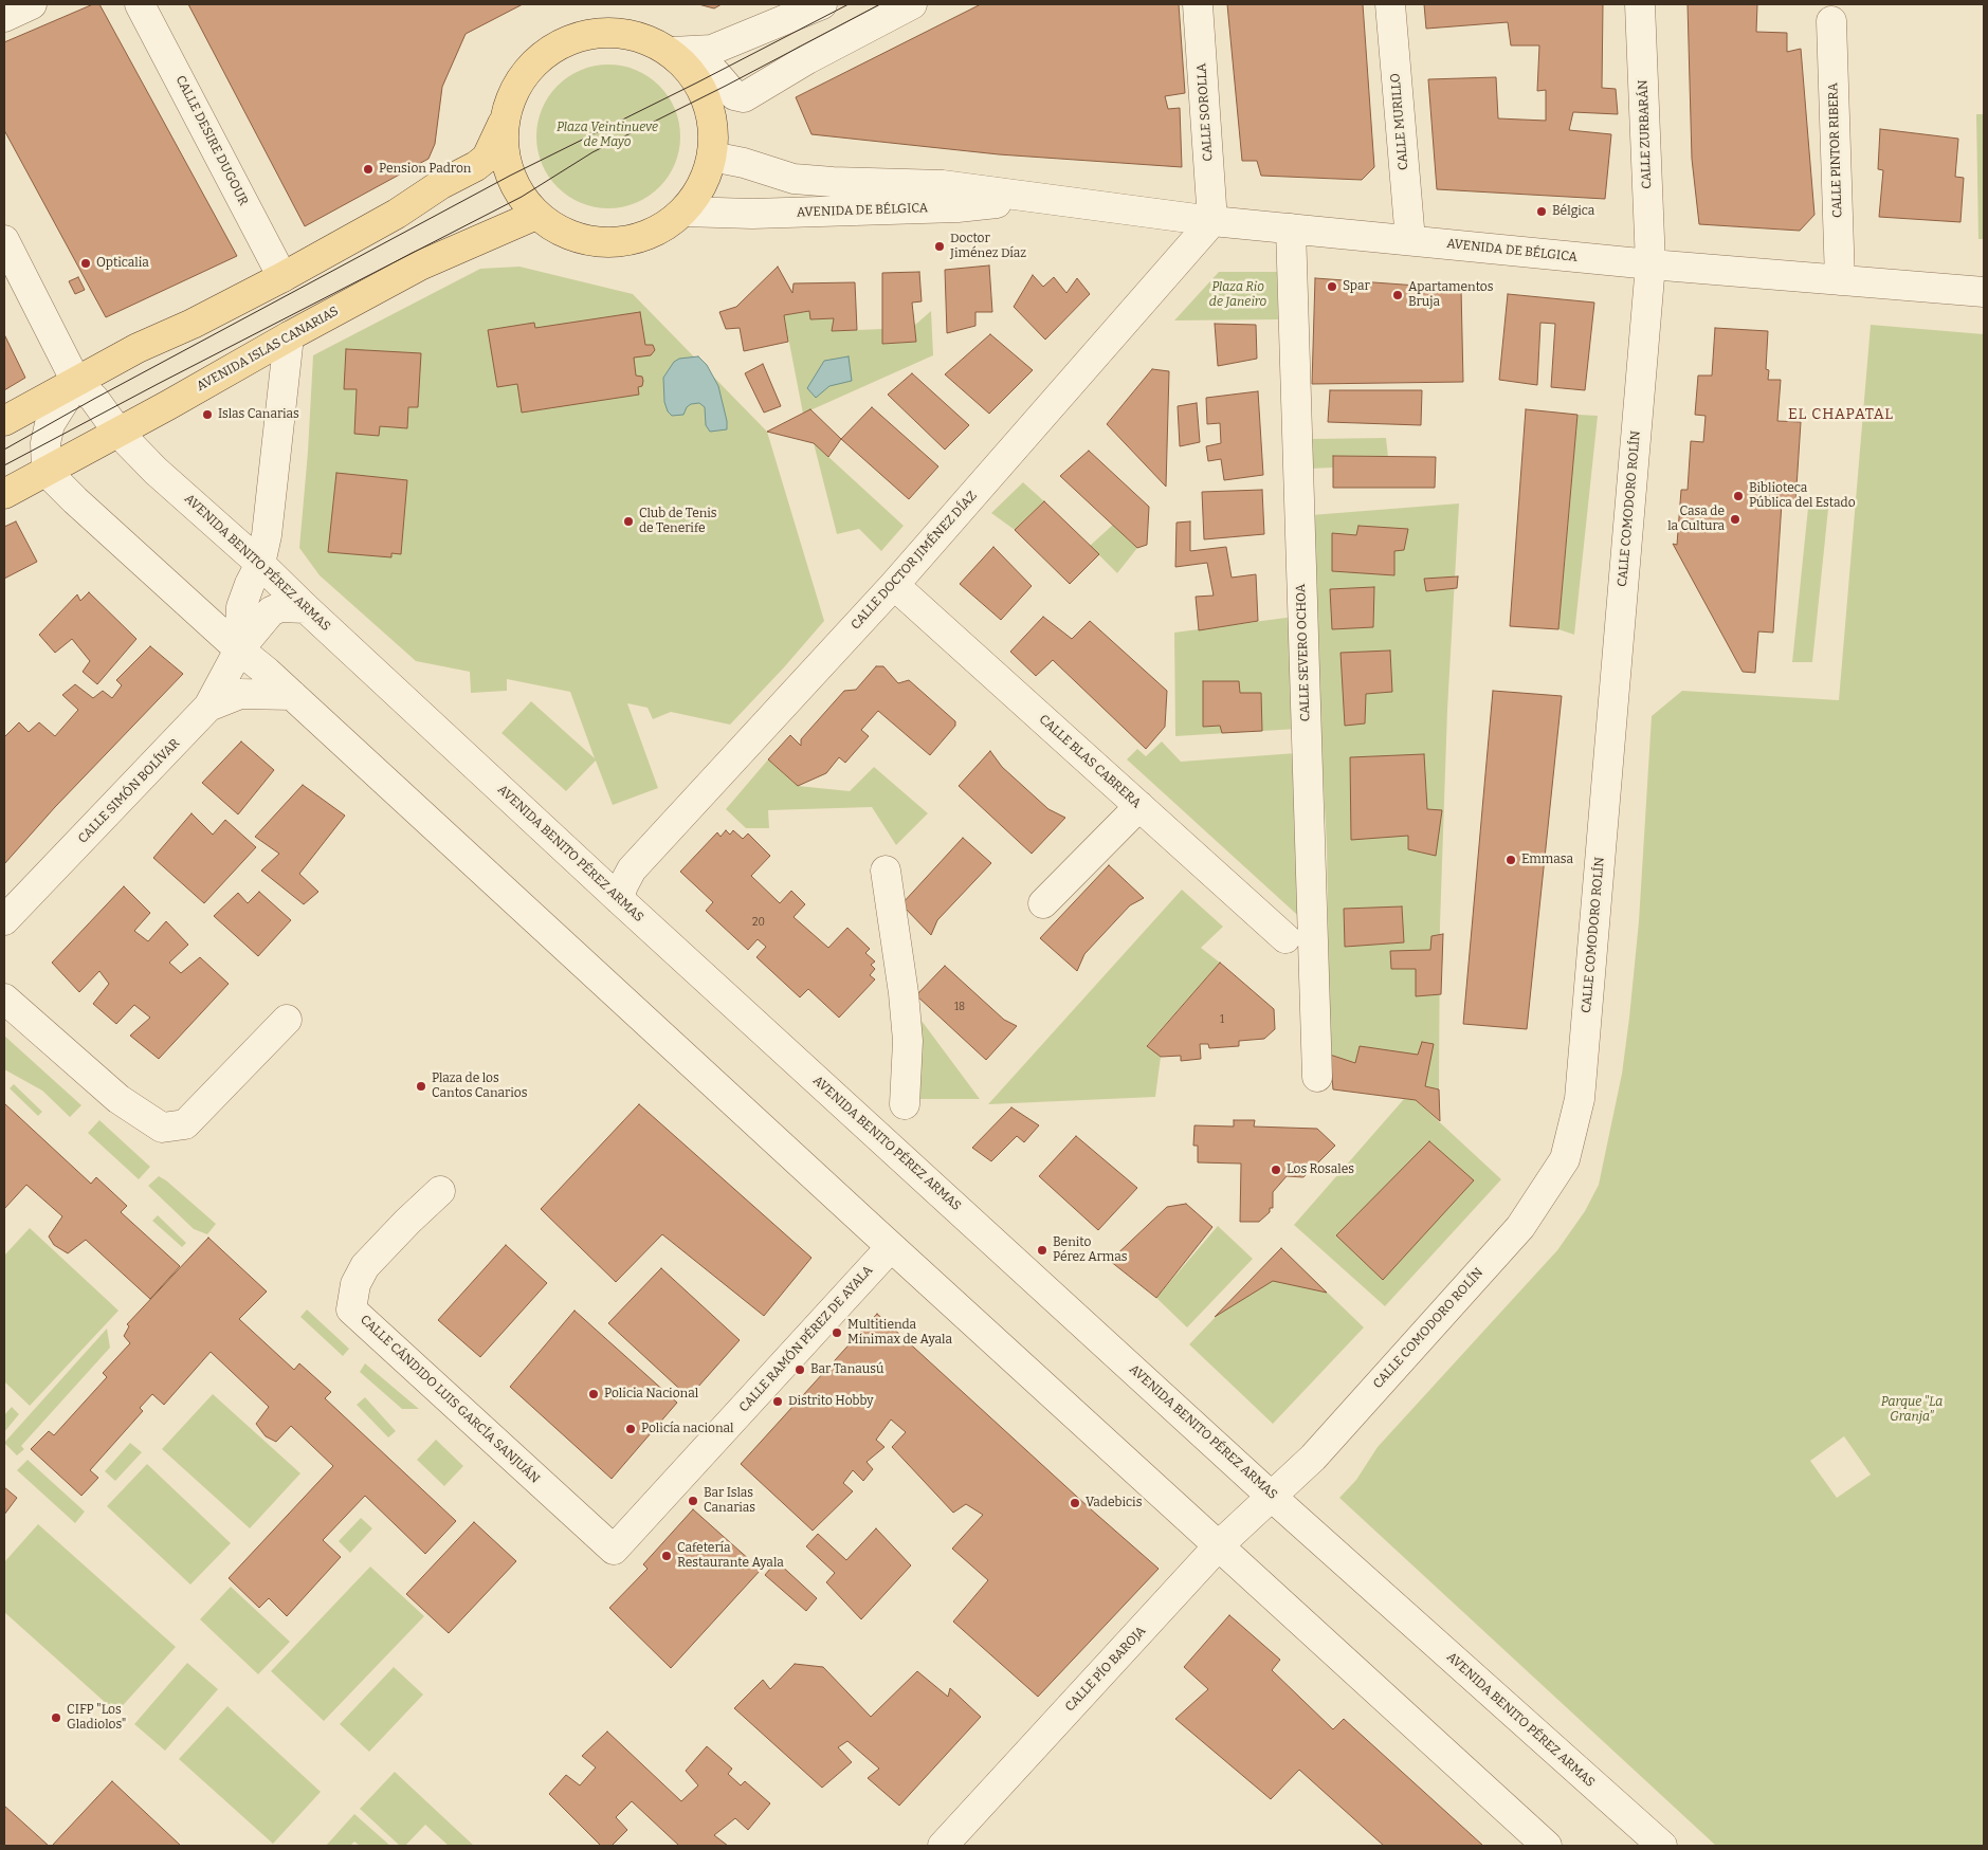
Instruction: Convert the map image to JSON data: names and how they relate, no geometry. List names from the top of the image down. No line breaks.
{"streets":{"main road":["AVENIDA ISLAS CANARIAS"],"street":["CALLE SOROLLA","CALLE MURILLO","CALLE ZURBARÁN","CALLE DESIRE DUGOUR","CALLE PINTOR RIBERA","AVENIDA DE BÉLGICA","CALLE COMODORO ROLÍN","CALLE DOCTOR JIMÉNEZ DÍAZ","AVENIDA BENITO PÉREZ ARMAS","CALLE SEVERO OCHOA","CALLE BLAS CABRERA","CALLE SIMÓN BOLÍVAR","CALLE RAMÓN PÉREZ DE AYALA","CALLE CÁNDIDO LUIS GARCÍA SANJUÁN","CALLE PÍO BAROJA"]},"crossings":[["CALLE SOROLLA","AVENIDA DE BÉLGICA"],["CALLE SOROLLA","CALLE DOCTOR JIMÉNEZ DÍAZ"],["CALLE MURILLO","AVENIDA DE BÉLGICA"],["CALLE ZURBARÁN","AVENIDA DE BÉLGICA"],["CALLE ZURBARÁN","CALLE COMODORO ROLÍN"],["CALLE PINTOR RIBERA","AVENIDA DE BÉLGICA"],["AVENIDA DE BÉLGICA","CALLE COMODORO ROLÍN"],["AVENIDA DE BÉLGICA","CALLE DOCTOR JIMÉNEZ DÍAZ"],["AVENIDA DE BÉLGICA","CALLE SEVERO OCHOA"],["AVENIDA ISLAS CANARIAS","AVENIDA BENITO PÉREZ ARMAS"],["CALLE COMODORO ROLÍN","AVENIDA BENITO PÉREZ ARMAS"],["CALLE COMODORO ROLÍN","CALLE PÍO BAROJA"],["CALLE DOCTOR JIMÉNEZ DÍAZ","AVENIDA BENITO PÉREZ ARMAS"],["CALLE DOCTOR JIMÉNEZ DÍAZ","CALLE BLAS CABRERA"],["AVENIDA BENITO PÉREZ ARMAS","CALLE PÍO BAROJA"],["CALLE RAMÓN PÉREZ DE AYALA","CALLE CÁNDIDO LUIS GARCÍA SANJUÁN"]],"districts":["EL CHAPATAL"],"parks":["Plaza Veintinueve de Mayo","Plaza Rio de Janeiro","Parque \"La Granja\""],"places":["Pension Padron","Bélgica","Doctor Jiménez Díaz","Opticalia","Spar","Apartamentos Bruja","Islas Canarias","Biblioteca Pública del Estado","Casa de la Cultura","Club de Tenis de Tenerife","Emmasa","Plaza de los Cantos Canarios","Los Rosales","Benito Pérez Armas","Multitienda Minimax de Ayala","Bar Tanausú","Policia Nacional","Distrito Hobby","Policía nacional","Bar Islas Canarias","Vadebicis","Cafetería Restaurante Ayala","CIFP \"Los Gladiolos\""],"house_numbers":["20","18","1"]}
